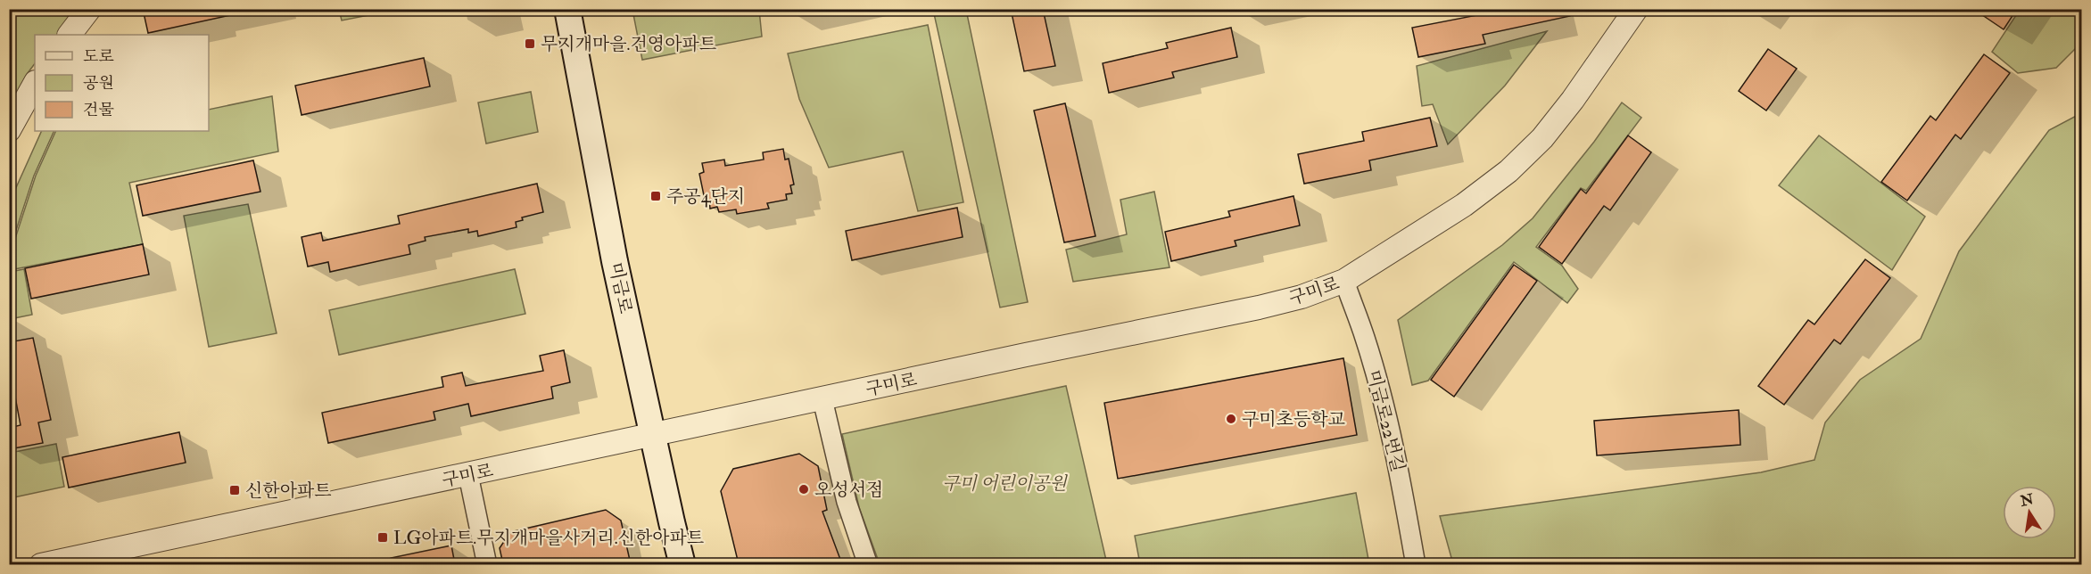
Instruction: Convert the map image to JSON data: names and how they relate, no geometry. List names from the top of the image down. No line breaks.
{"streets":{"main road":["미금로"],"street":["구미로","미금로22번길"]},"crossings":[["미금로","구미로"],["구미로","미금로22번길"]],"parks":["구미 어린이공원"],"places":{"transit":["무지개마을.건영아파트","주공4단지","신한아파트","LG아파트.무지개마을사거리.신한아파트"],"other":["구미초등학교","오성서점"]},"legend":["도로","공원","건물"],"north":"top"}
